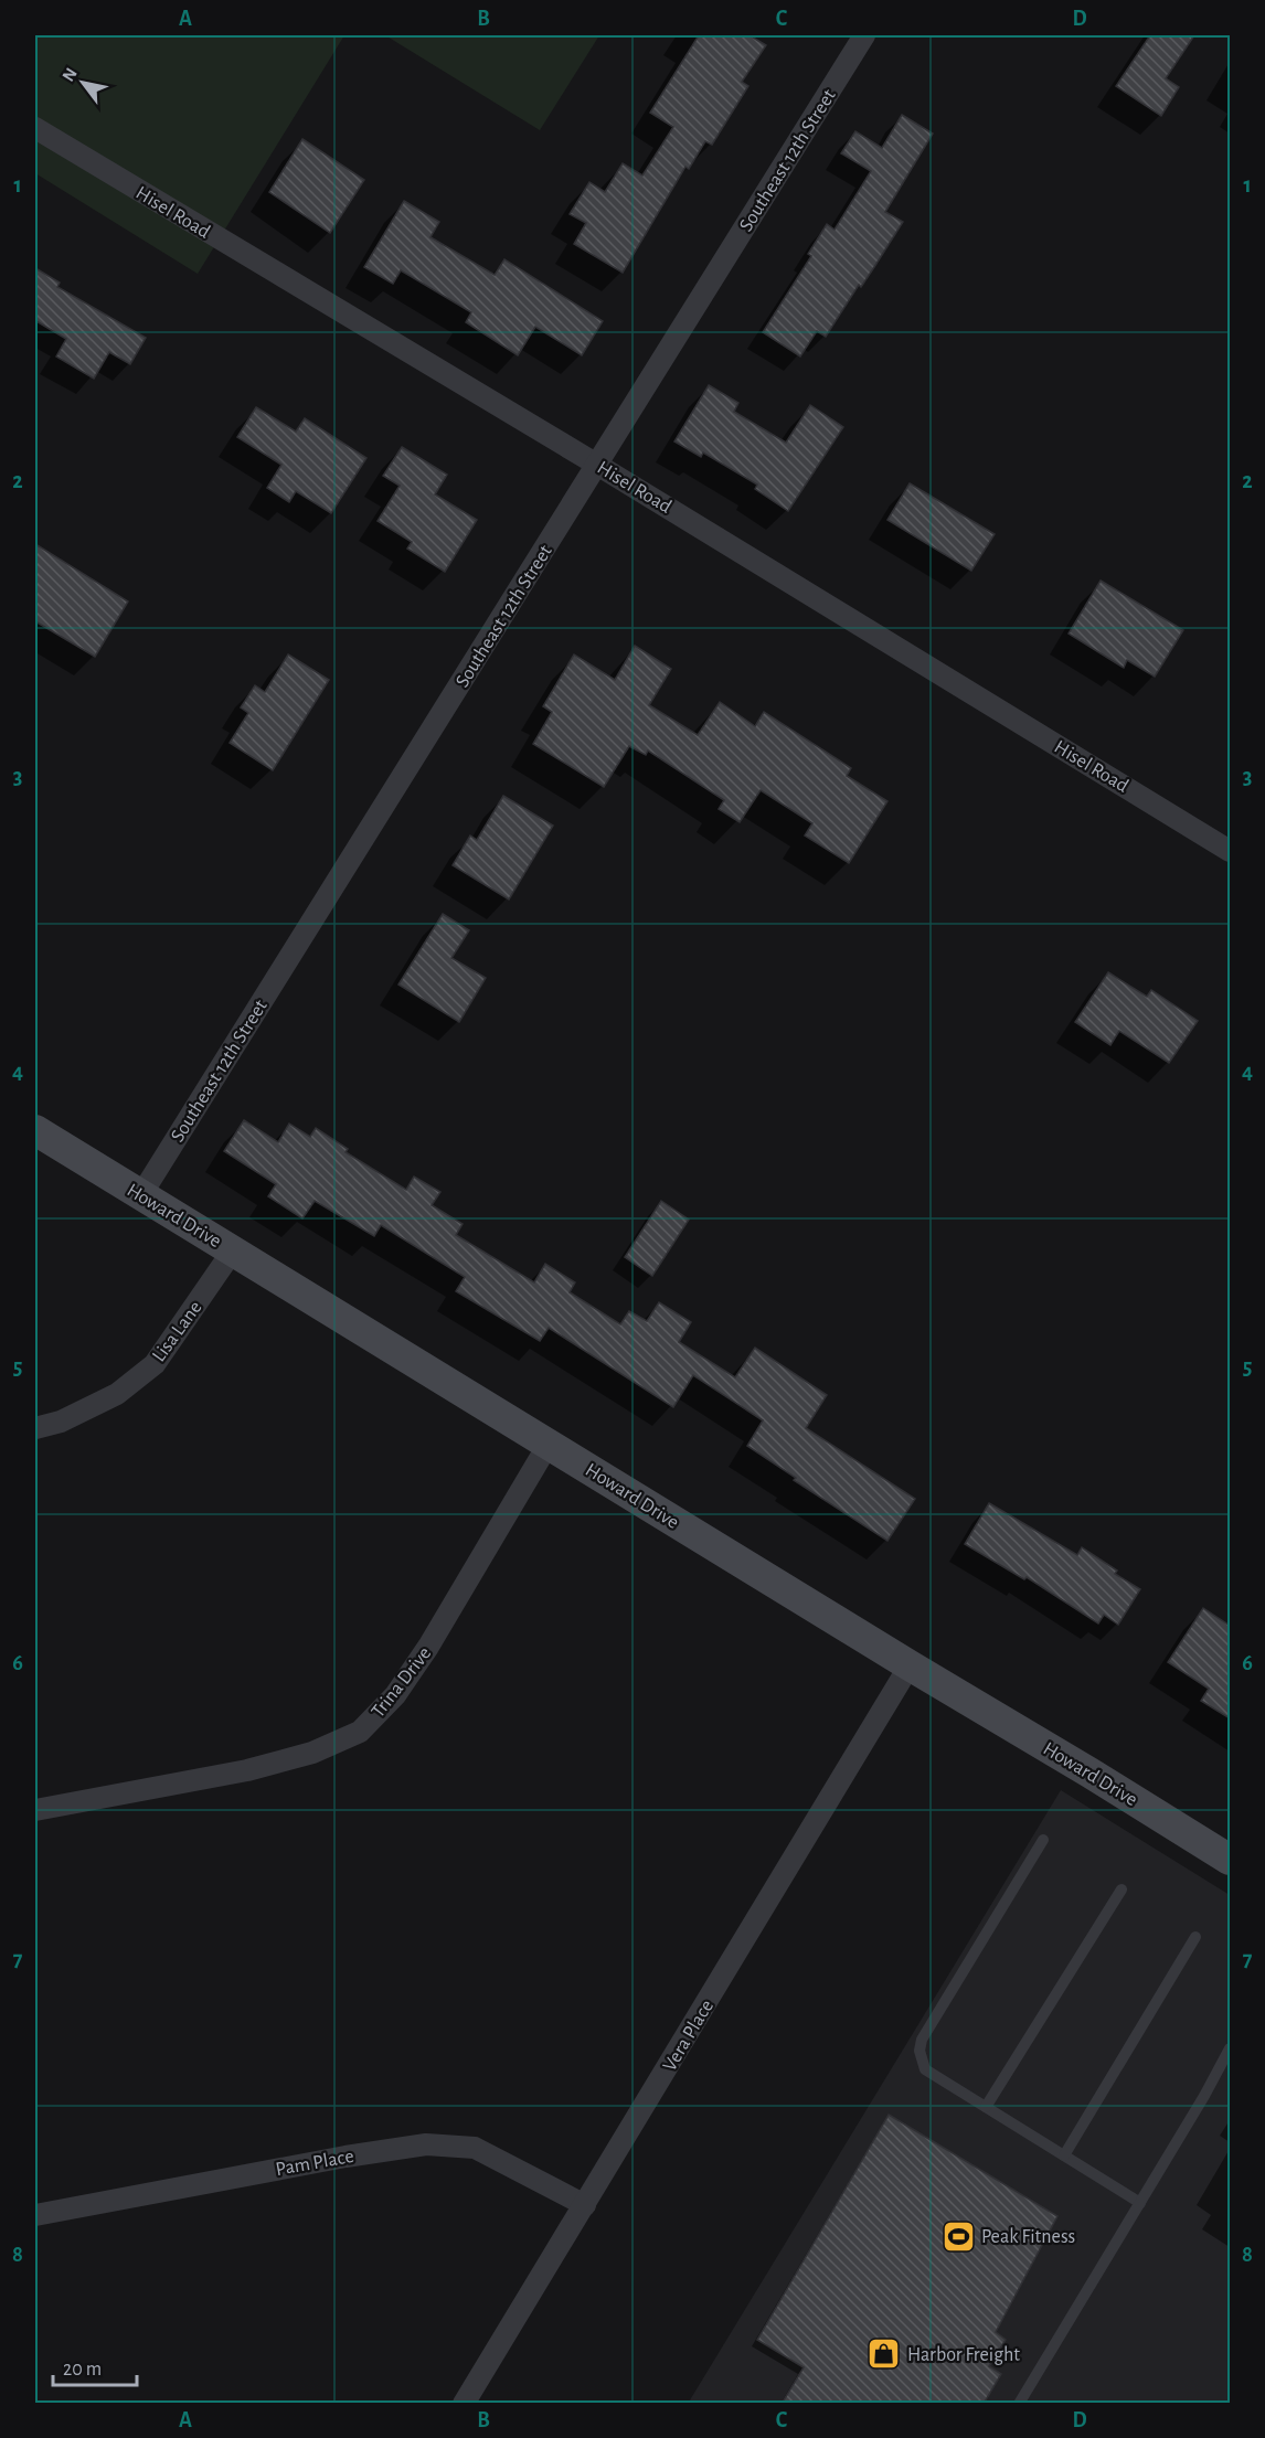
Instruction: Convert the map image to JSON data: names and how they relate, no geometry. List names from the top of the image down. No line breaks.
{"streets":{"street":["Southeast 12th Street","Hisel Road","Howard Drive","Lisa Lane","Trina Drive","Vera Place","Pam Place"]},"crossings":[["Southeast 12th Street","Hisel Road"],["Southeast 12th Street","Howard Drive"],["Howard Drive","Lisa Lane"],["Howard Drive","Trina Drive"],["Howard Drive","Vera Place"],["Vera Place","Pam Place"]],"places":{"sports":["Peak Fitness"],"shop":["Harbor Freight"]},"scale_bar":"20 m","north":"top left","grid":{"columns":["A","B","C","D"],"rows":["1","2","3","4","5","6","7","8"]}}
